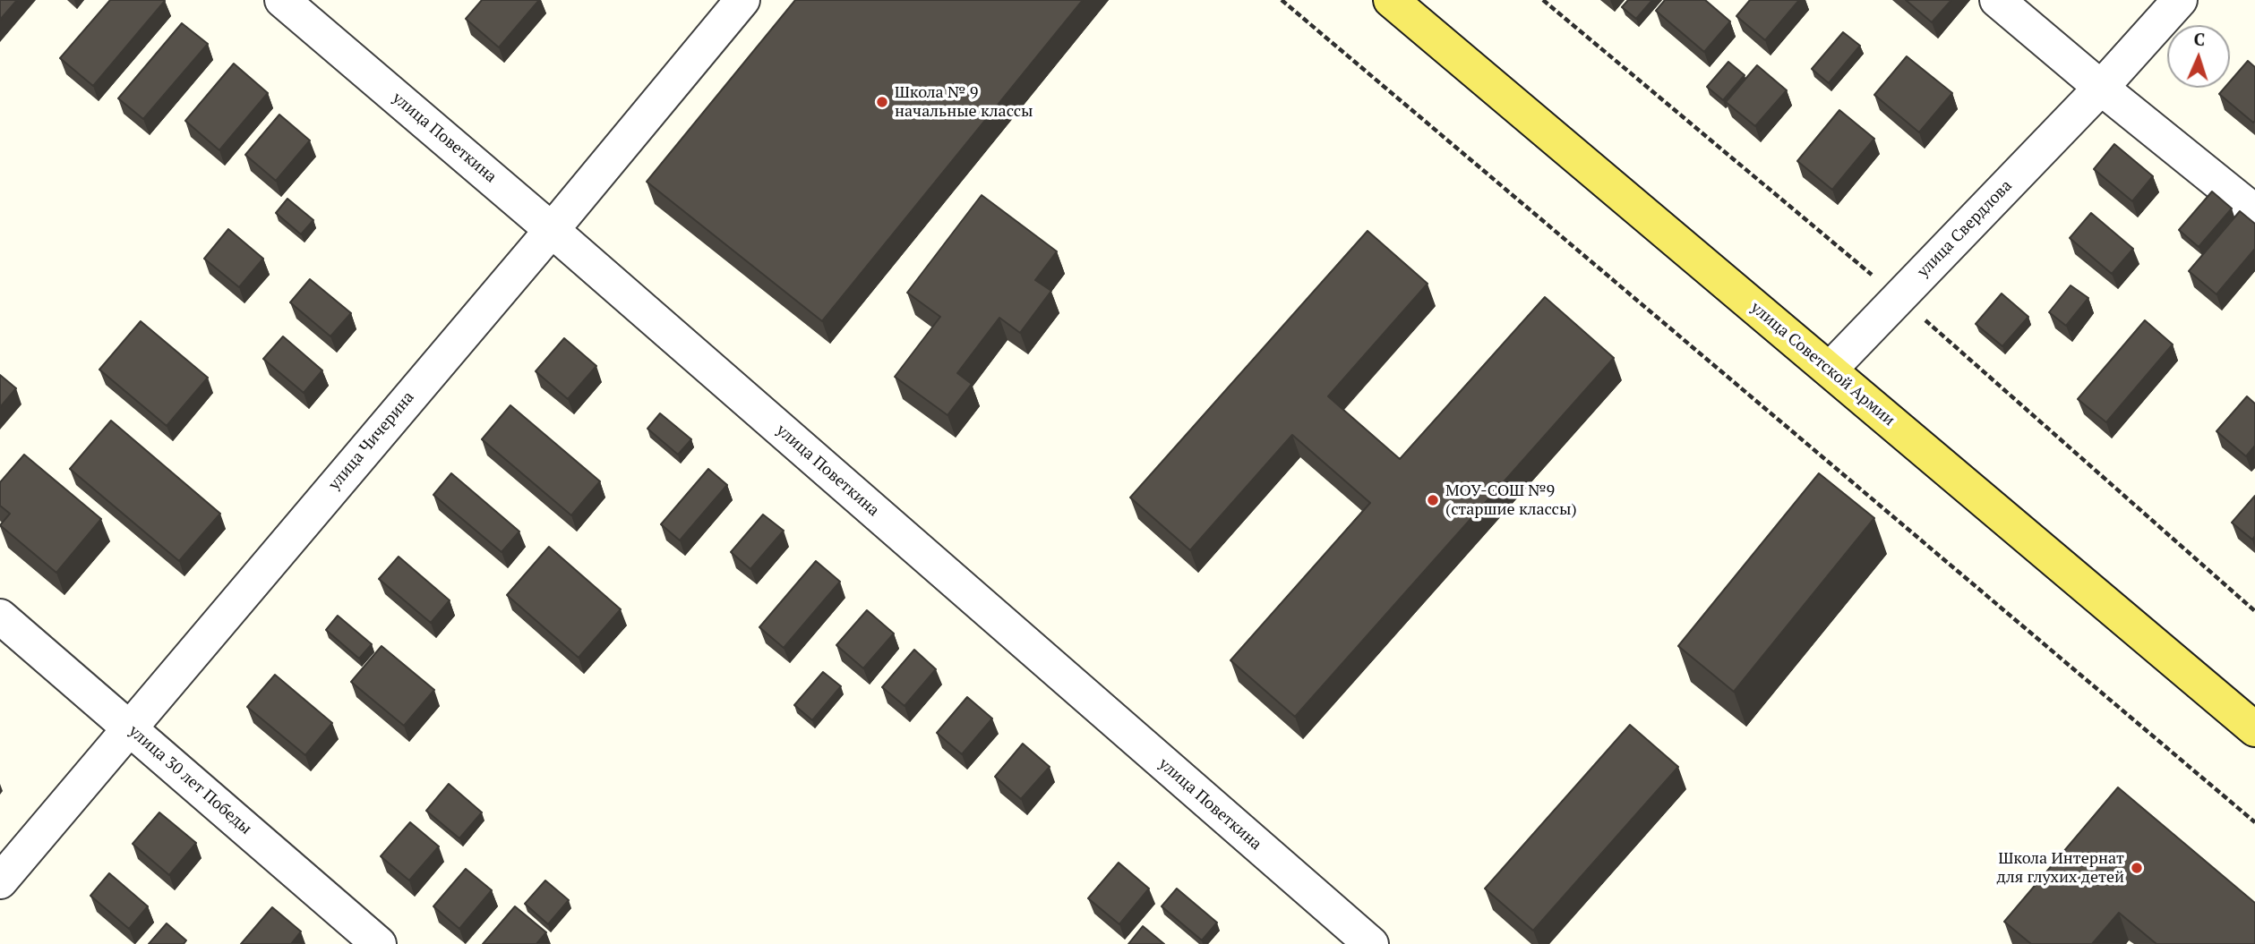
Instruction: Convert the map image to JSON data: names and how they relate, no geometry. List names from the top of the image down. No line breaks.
{"streets":{"main road":["улица Советской Армии"],"street":["улица Поветкина","улица Свердлова","улица Чичерина","улица 30 лет Победы"]},"crossings":[["улица Поветкина","улица Чичерина"],["улица Свердлова","улица Советской Армии"],["улица Чичерина","улица 30 лет Победы"]],"places":["Школа № 9 начальные классы","МОУ-СОШ №9 (старшие классы)","Школа Интернат для глухих детей"],"north":"top"}
